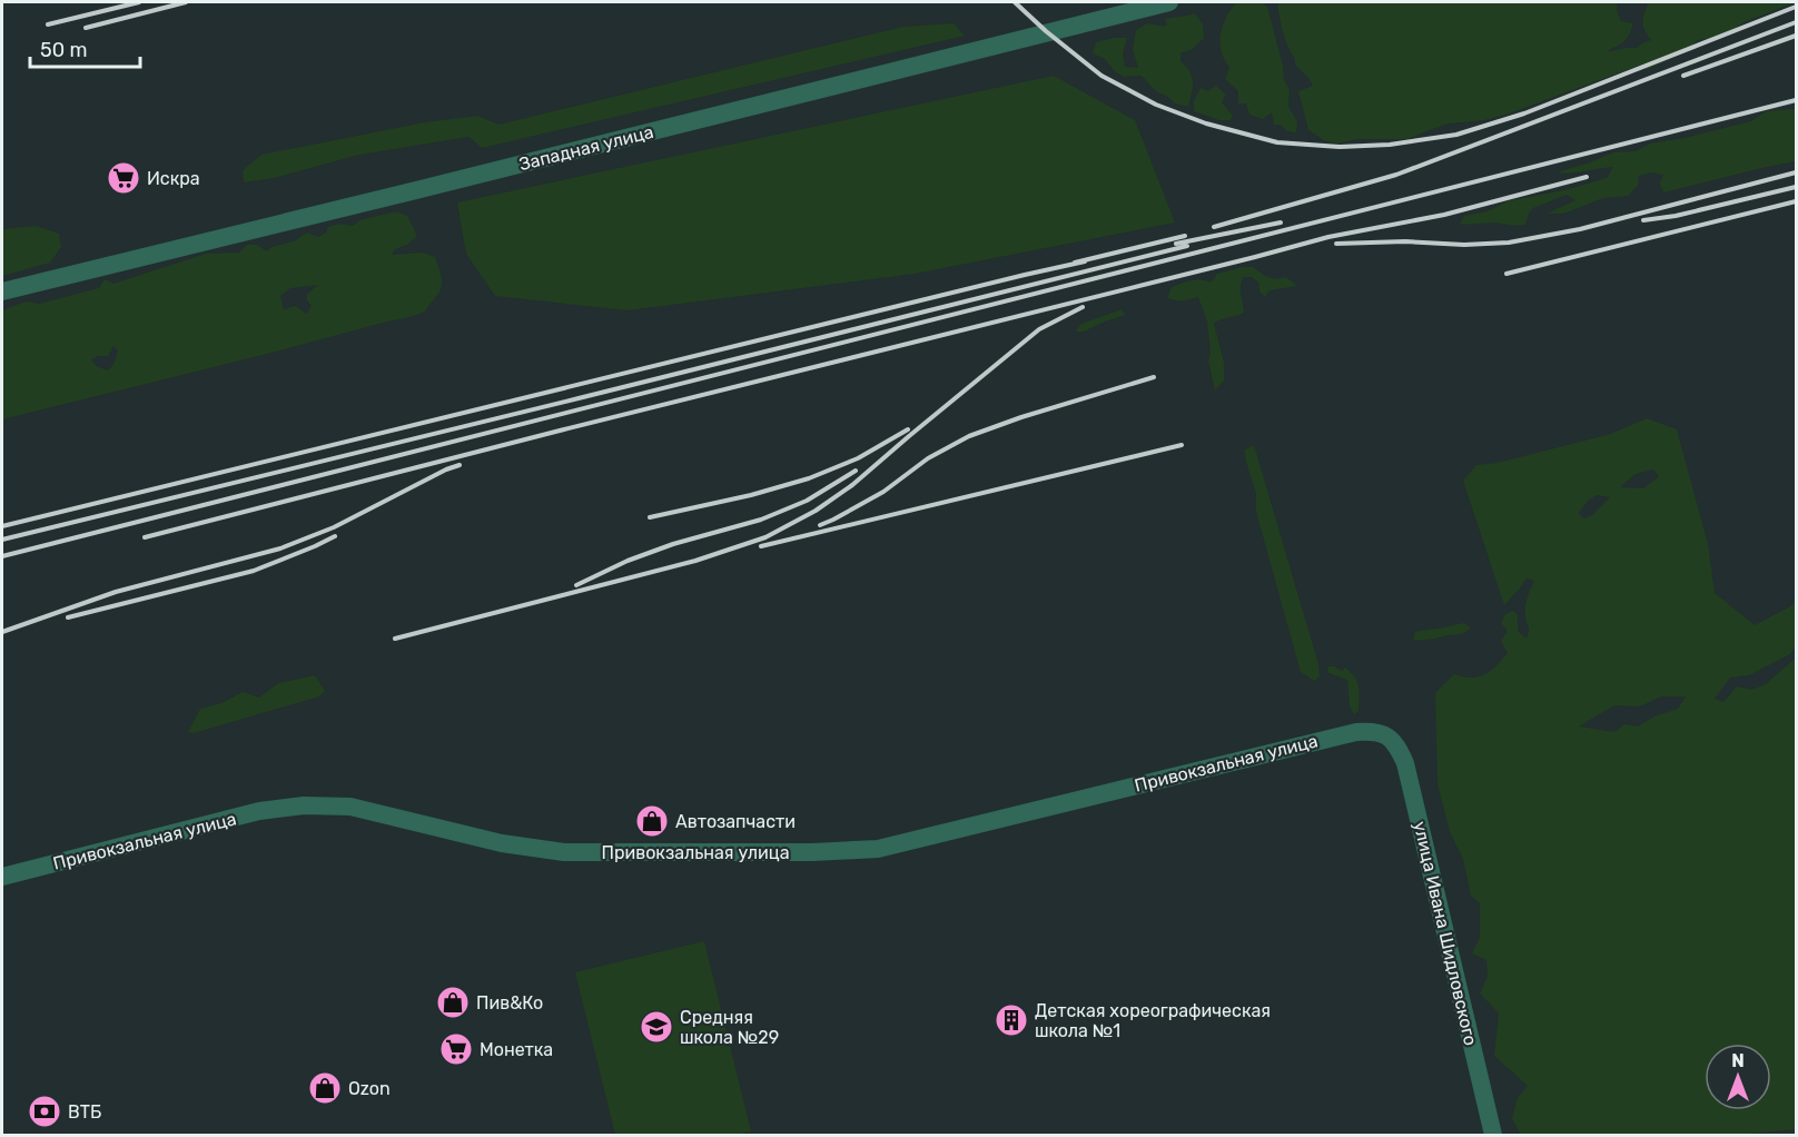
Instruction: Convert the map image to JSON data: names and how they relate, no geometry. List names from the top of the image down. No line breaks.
{"streets":{"street":["Западная улица","Привокзальная улица","улица Ивана Шидловского"]},"crossings":[["Привокзальная улица","улица Ивана Шидловского"]],"places":{"supermarket":["Искра","Монетка"],"shop":["Автозапчасти","Пив&Ко","Ozon"],"building":["Детская хореографическая школа №1"],"school or university":["Средняя школа №29"],"bank":["ВТБ"]},"scale_bar":"50 m","north":"top"}
